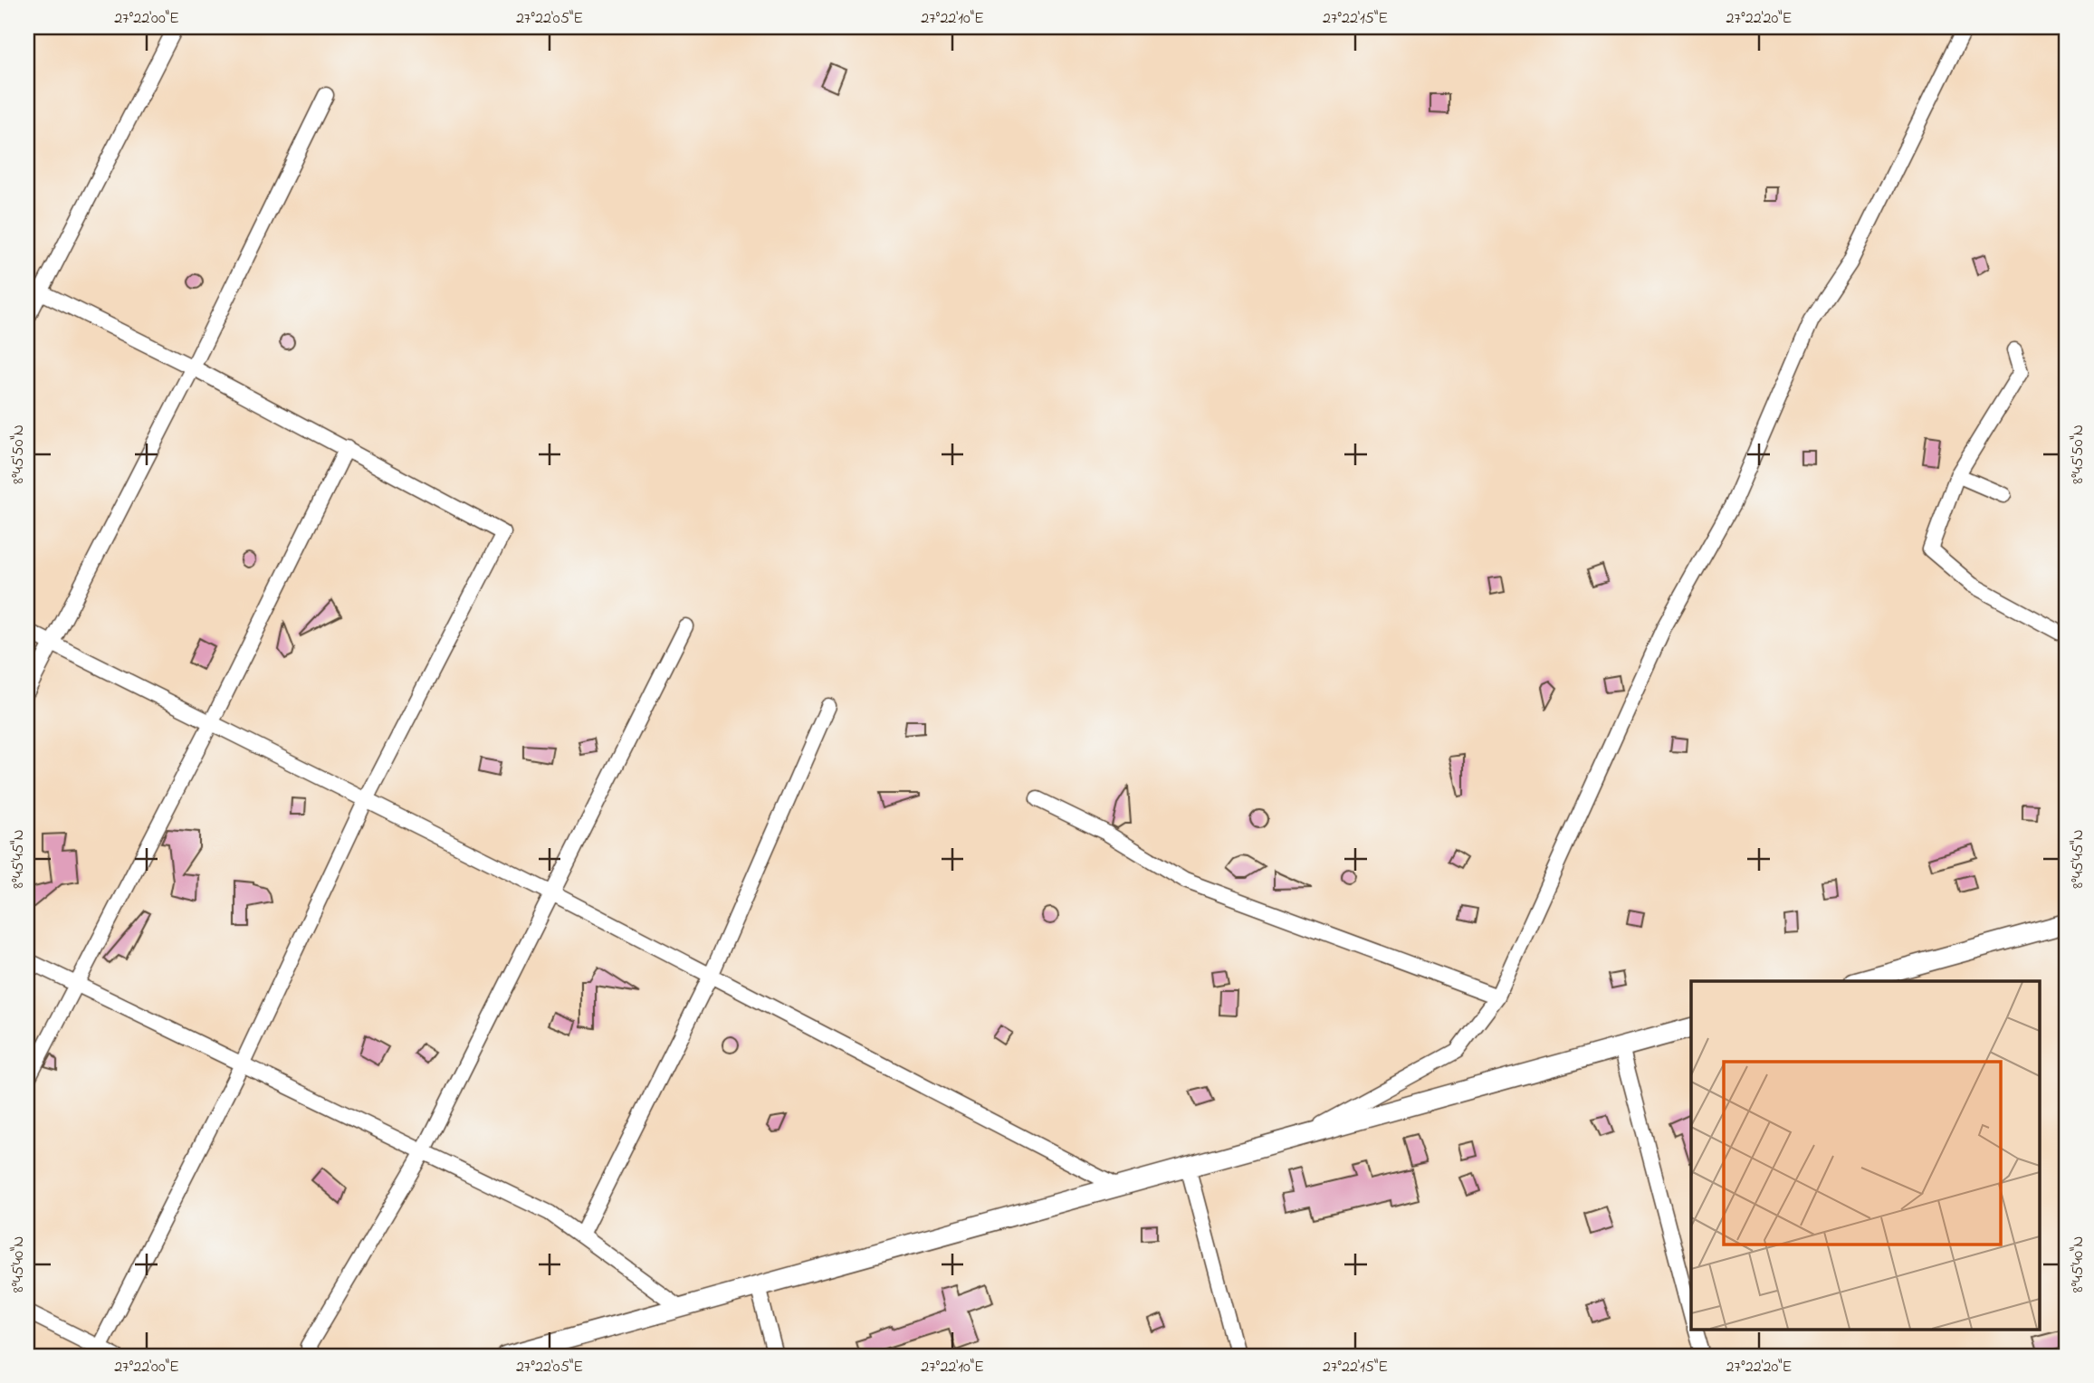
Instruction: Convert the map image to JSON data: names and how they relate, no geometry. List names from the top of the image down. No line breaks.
{"coordinates":["27°22'00\"E","27°22'05\"E","27°22'10\"E","27°22'15\"E","27°22'20\"E","8°45'50\"N","8°45'45\"N","8°45'40\"N"]}
